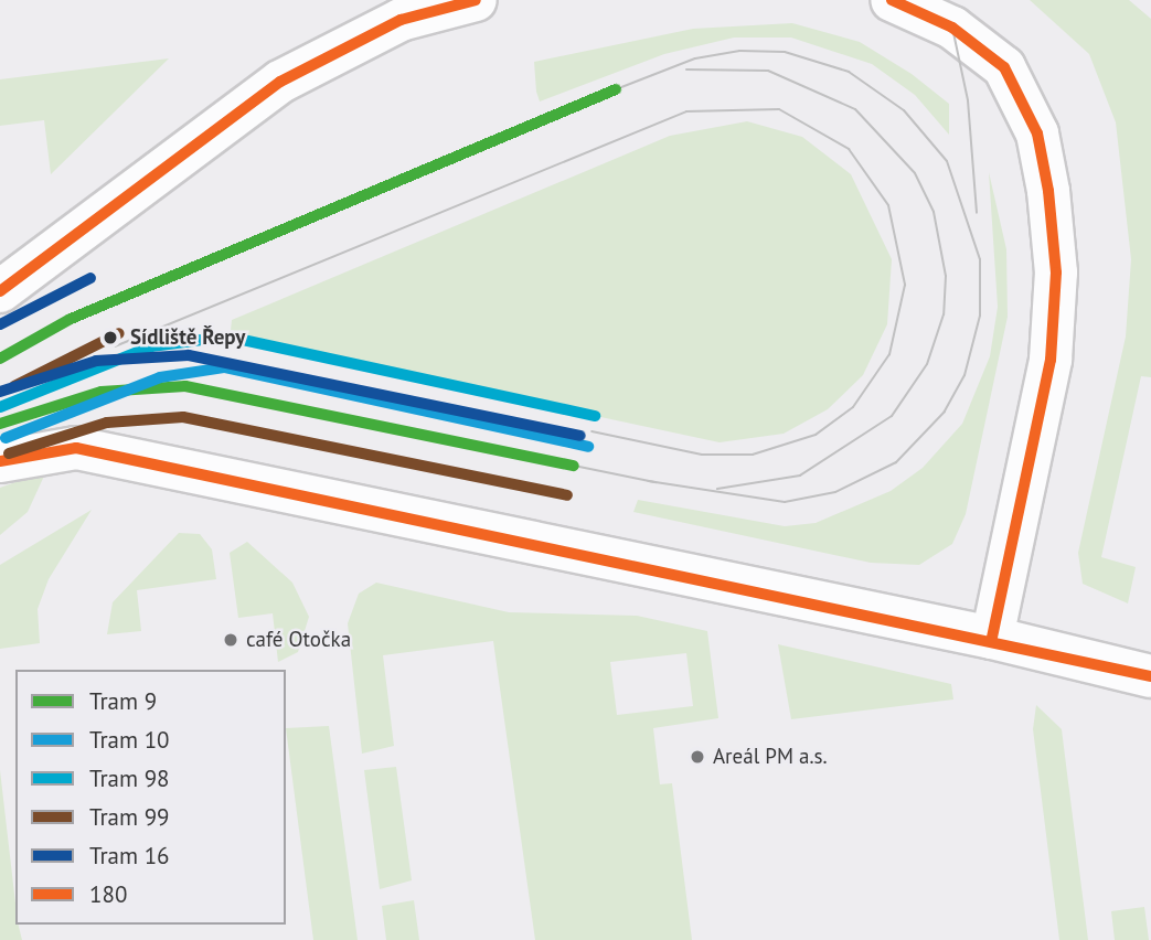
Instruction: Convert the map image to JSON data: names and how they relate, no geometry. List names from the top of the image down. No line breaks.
{"places":["Sídliště Řepy","café Otočka","Areál PM a.s."],"lines":["transit line 180","tram line 9","tram line 16","tram line 99","tram line 98","tram line 10"],"legend":["Tram 9","Tram 10","Tram 98","Tram 99","Tram 16","180"]}
